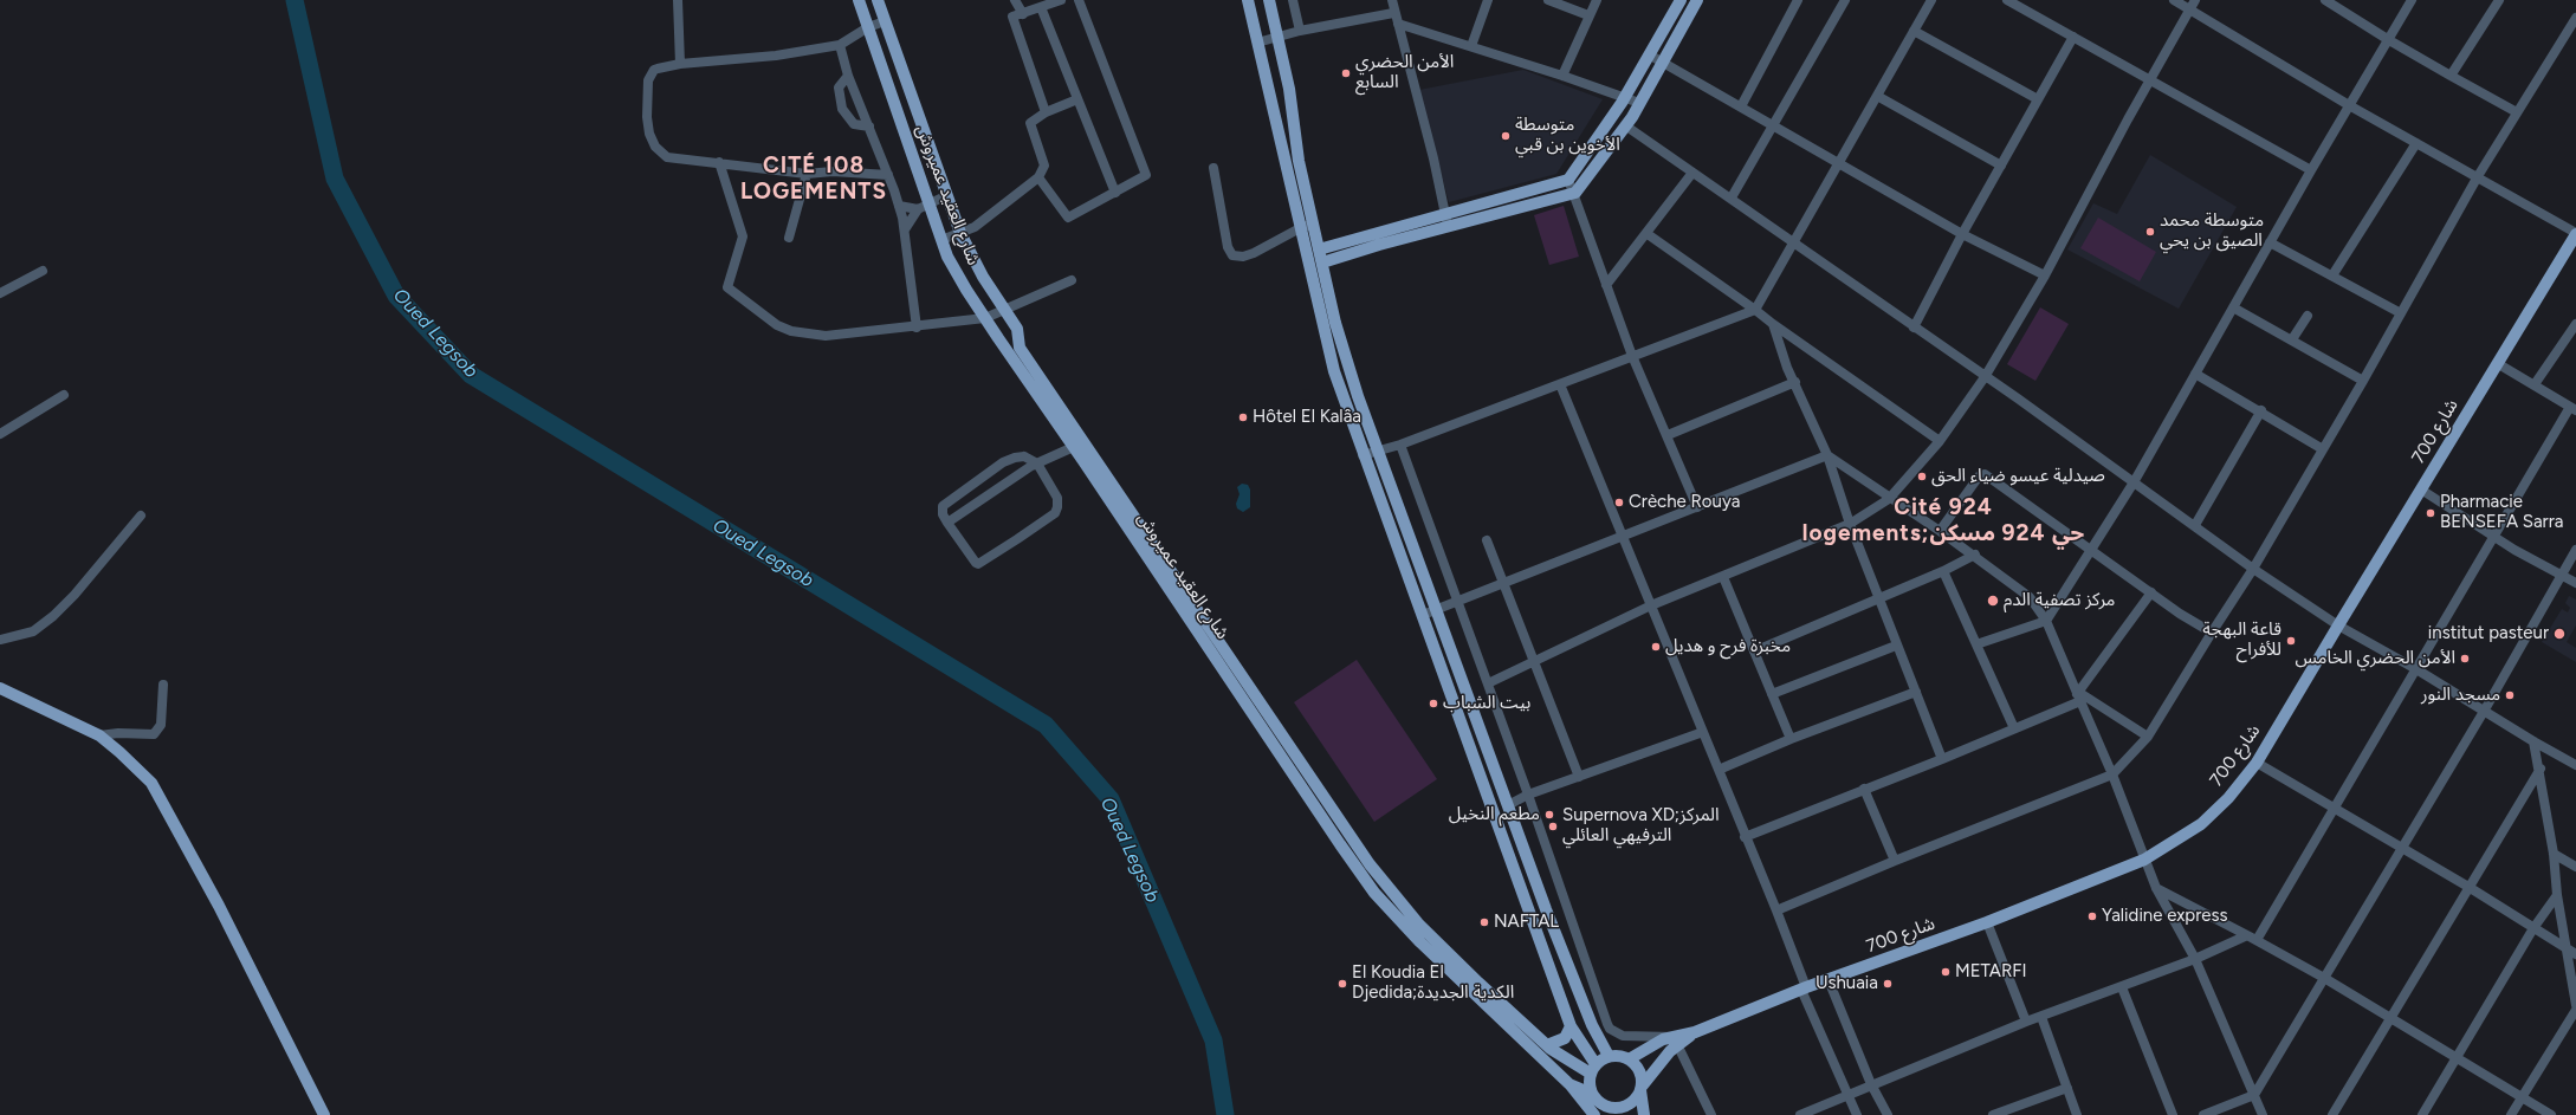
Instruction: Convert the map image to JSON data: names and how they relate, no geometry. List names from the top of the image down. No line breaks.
{"streets":{"main road":["شارع العقيد عميروش","شارع 700"]},"districts":["CITÉ 108 LOGEMENTS","Cité 924 logements;حي 924 مسكن"],"water":["Oued Legsob"],"places":["الأمن الحضري السابع","متوسطة الأخوين بن قبي","متوسطة محمد الصيق بن يحي","Hôtel El Kalâa","صيدلية عيسو ضياء الحق","Crèche Rouya","Pharmacie BENSEFA Sarra","مركز تصفية الدم","institut pasteur","قاعة البهجة للأفراح","مخبزة فرح و هديل","الأمن الحضري الخامس","مسجد النور","بيت الشباب","مطعم النخيل","Supernova XD;المركز الترفيهي العائلي","Yalidine express","NAFTAL","METARFI","El Koudia El Djedida;الكدية الجديدة","Ushuaia"]}
